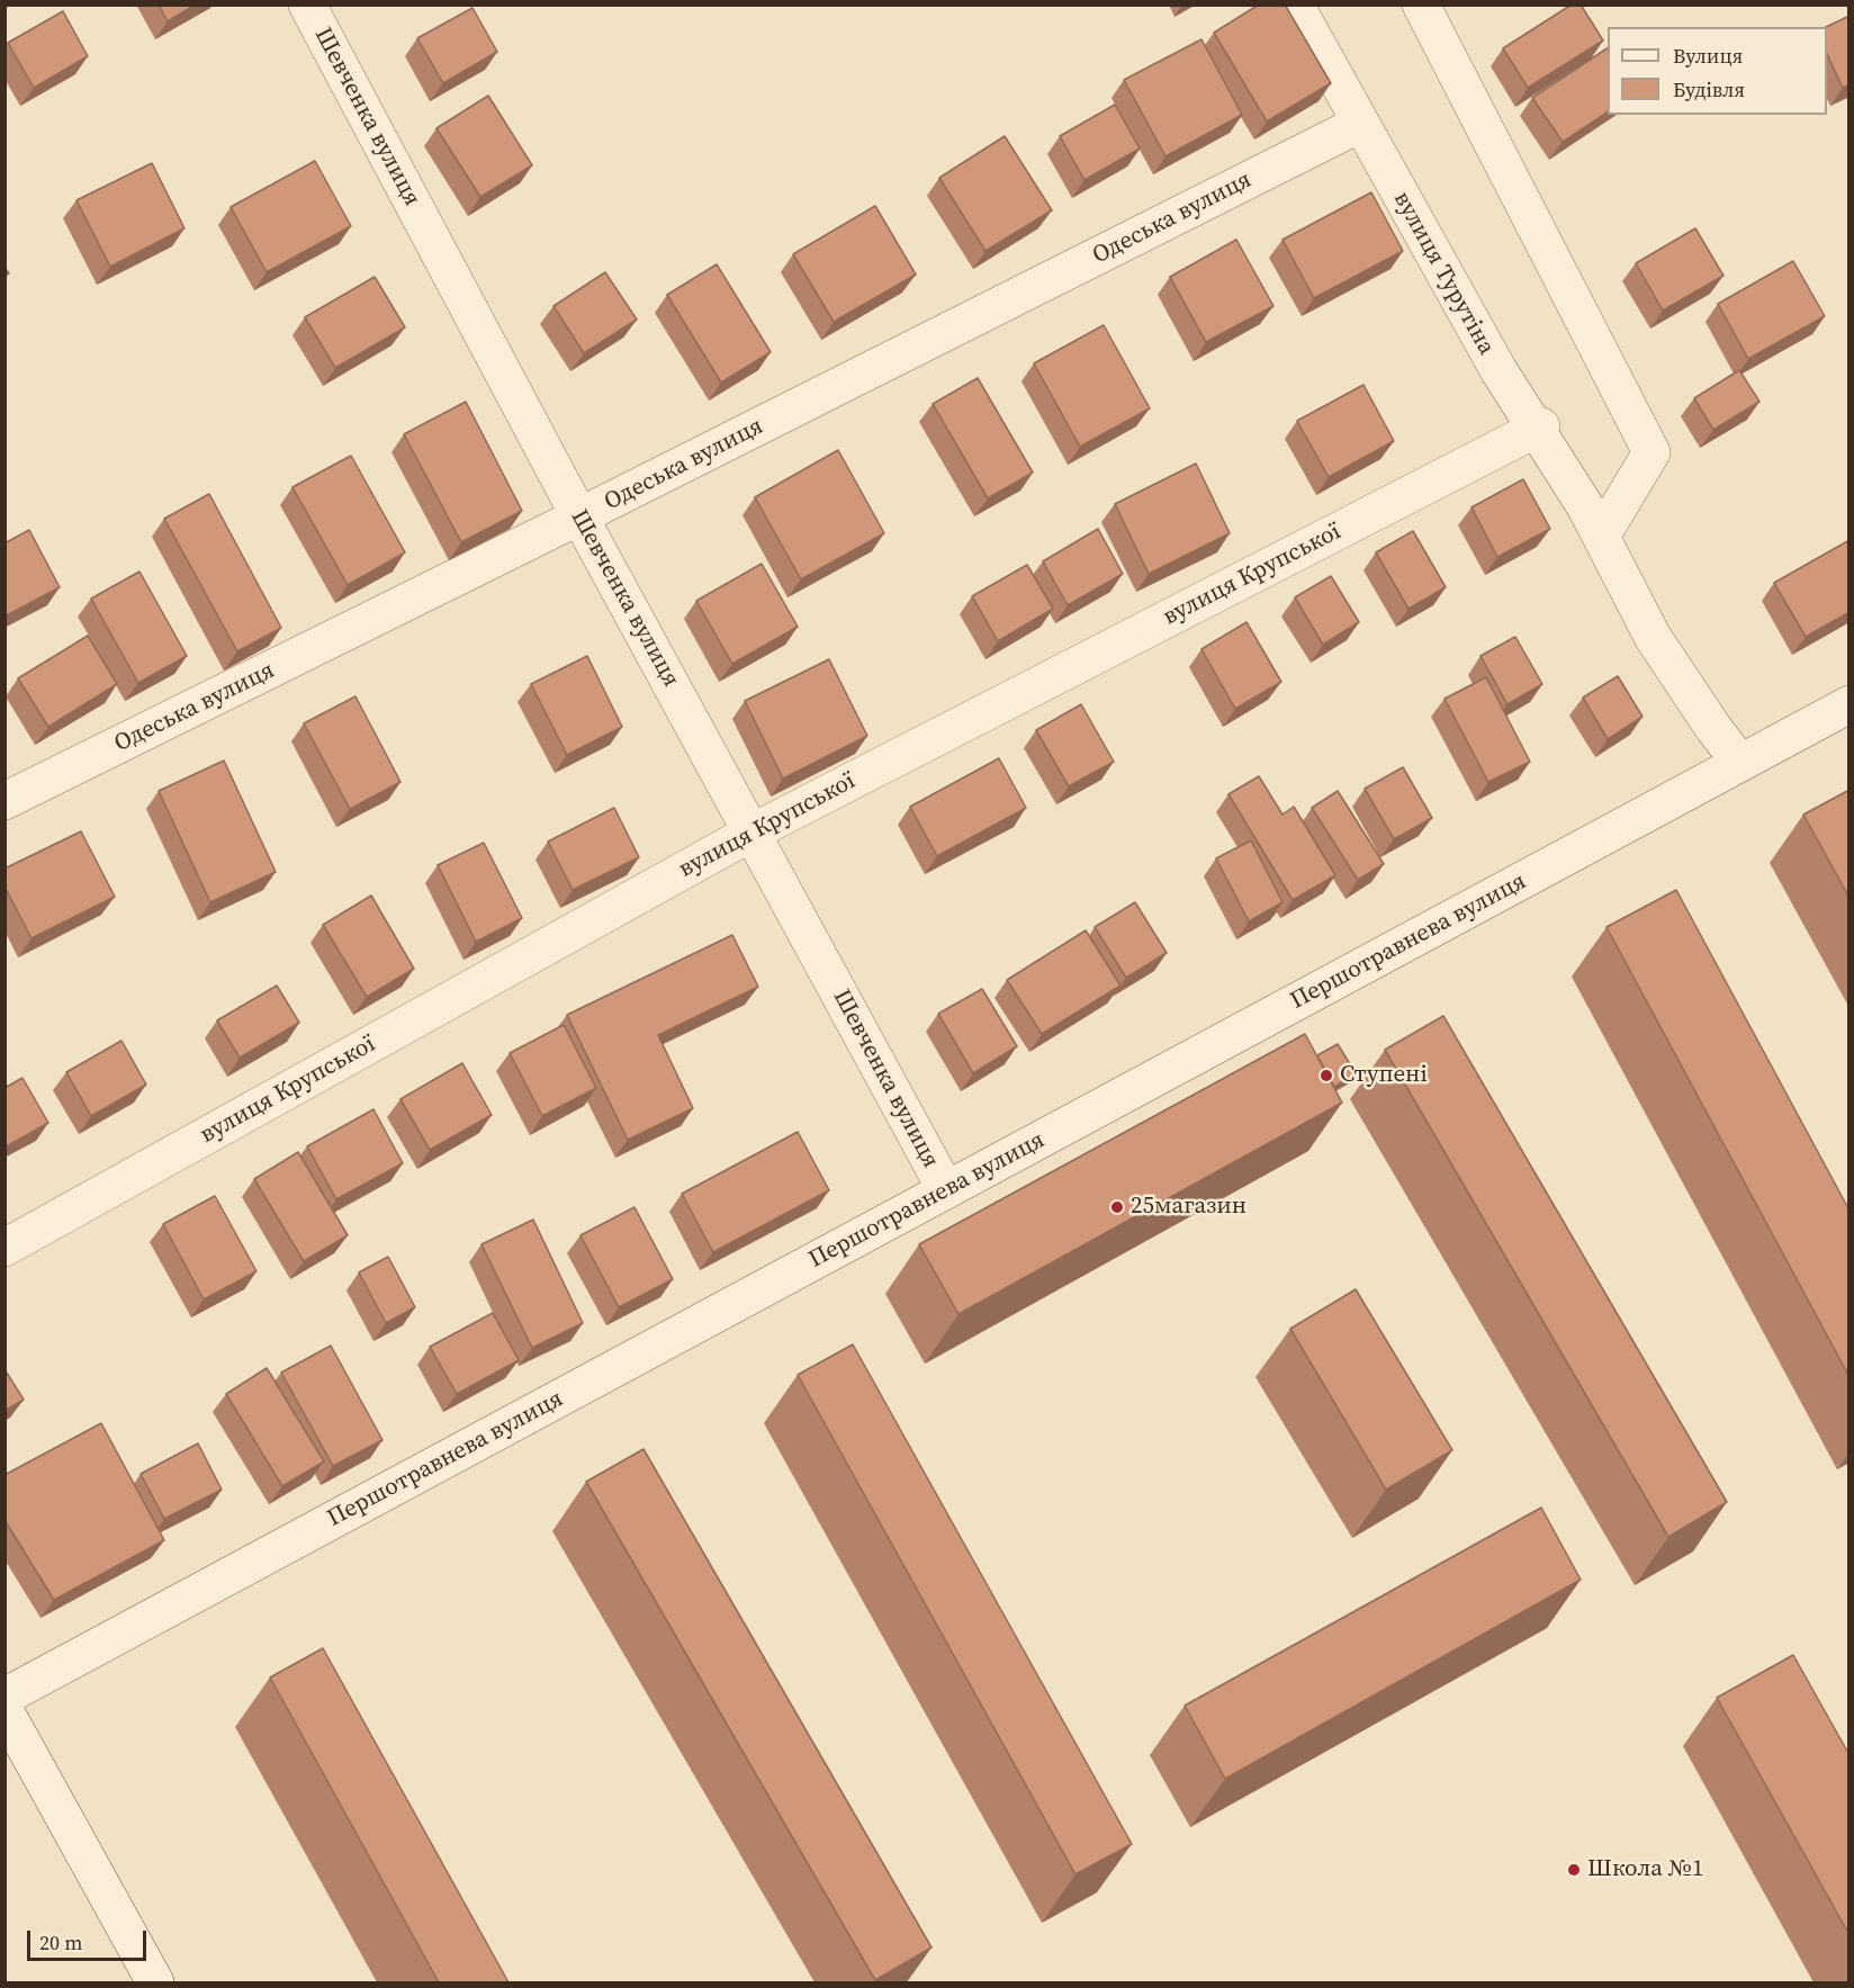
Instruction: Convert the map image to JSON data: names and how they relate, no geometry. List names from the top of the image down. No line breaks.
{"streets":{"street":["Шевченка вулиця","Одеська вулиця","вулиця Турутіна","вулиця Крупської","Першотравнева вулиця"]},"crossings":[["Шевченка вулиця","Одеська вулиця"],["Шевченка вулиця","вулиця Крупської"],["Шевченка вулиця","Першотравнева вулиця"],["Одеська вулиця","вулиця Турутіна"],["вулиця Турутіна","вулиця Крупської"],["вулиця Турутіна","Першотравнева вулиця"]],"places":["Ступені","25магазин","Школа №1"],"legend":["Вулиця","Будівля"],"scale_bar":"20 m"}
